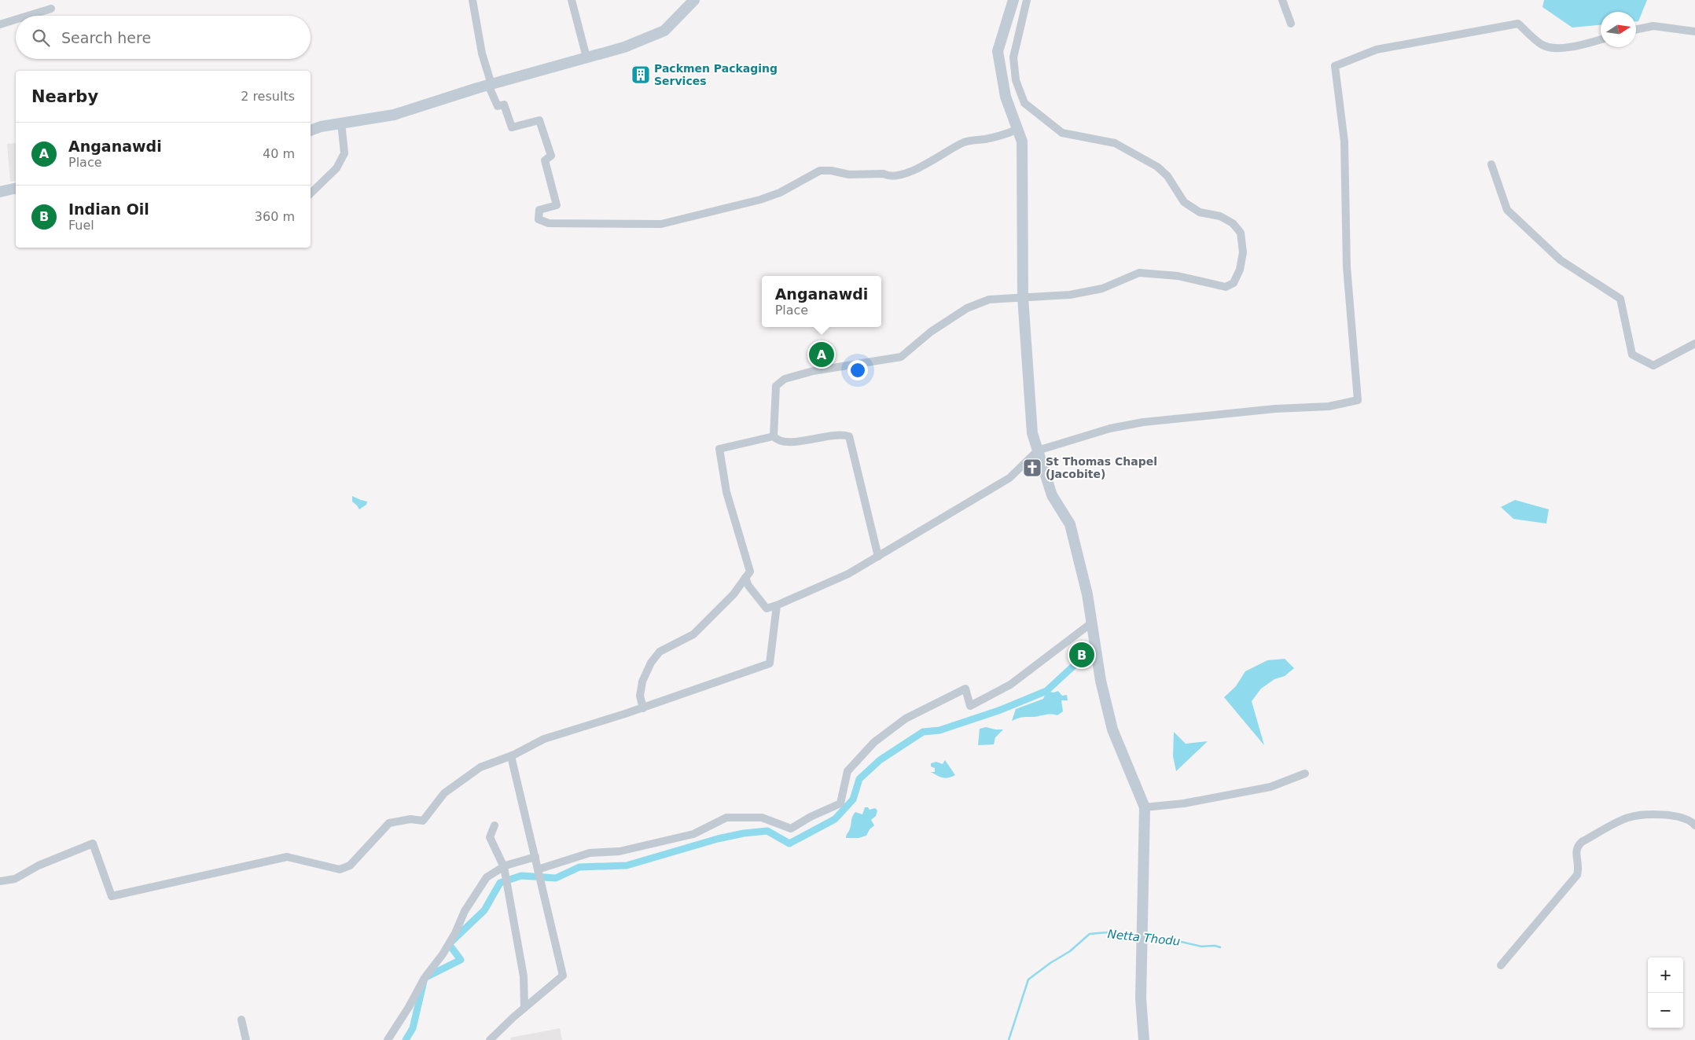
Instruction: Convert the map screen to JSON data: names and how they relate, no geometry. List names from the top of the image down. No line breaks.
{"water":["Netta Thodu"],"places":{"building":["Packmen Packaging Services"],"church":["St Thomas Chapel (Jacobite)"]},"north":"right","page":{"search":"Search here","heading":["Nearby","2 results"],"list":[{"mark":"A","name":"Anganawdi","note":"Place","value":"40 m"},{"mark":"B","name":"Indian Oil","note":"Fuel","value":"360 m"}],"popup":["Anganawdi","Place"],"pins":["A","B"],"map_buttons":["+","−"]}}
